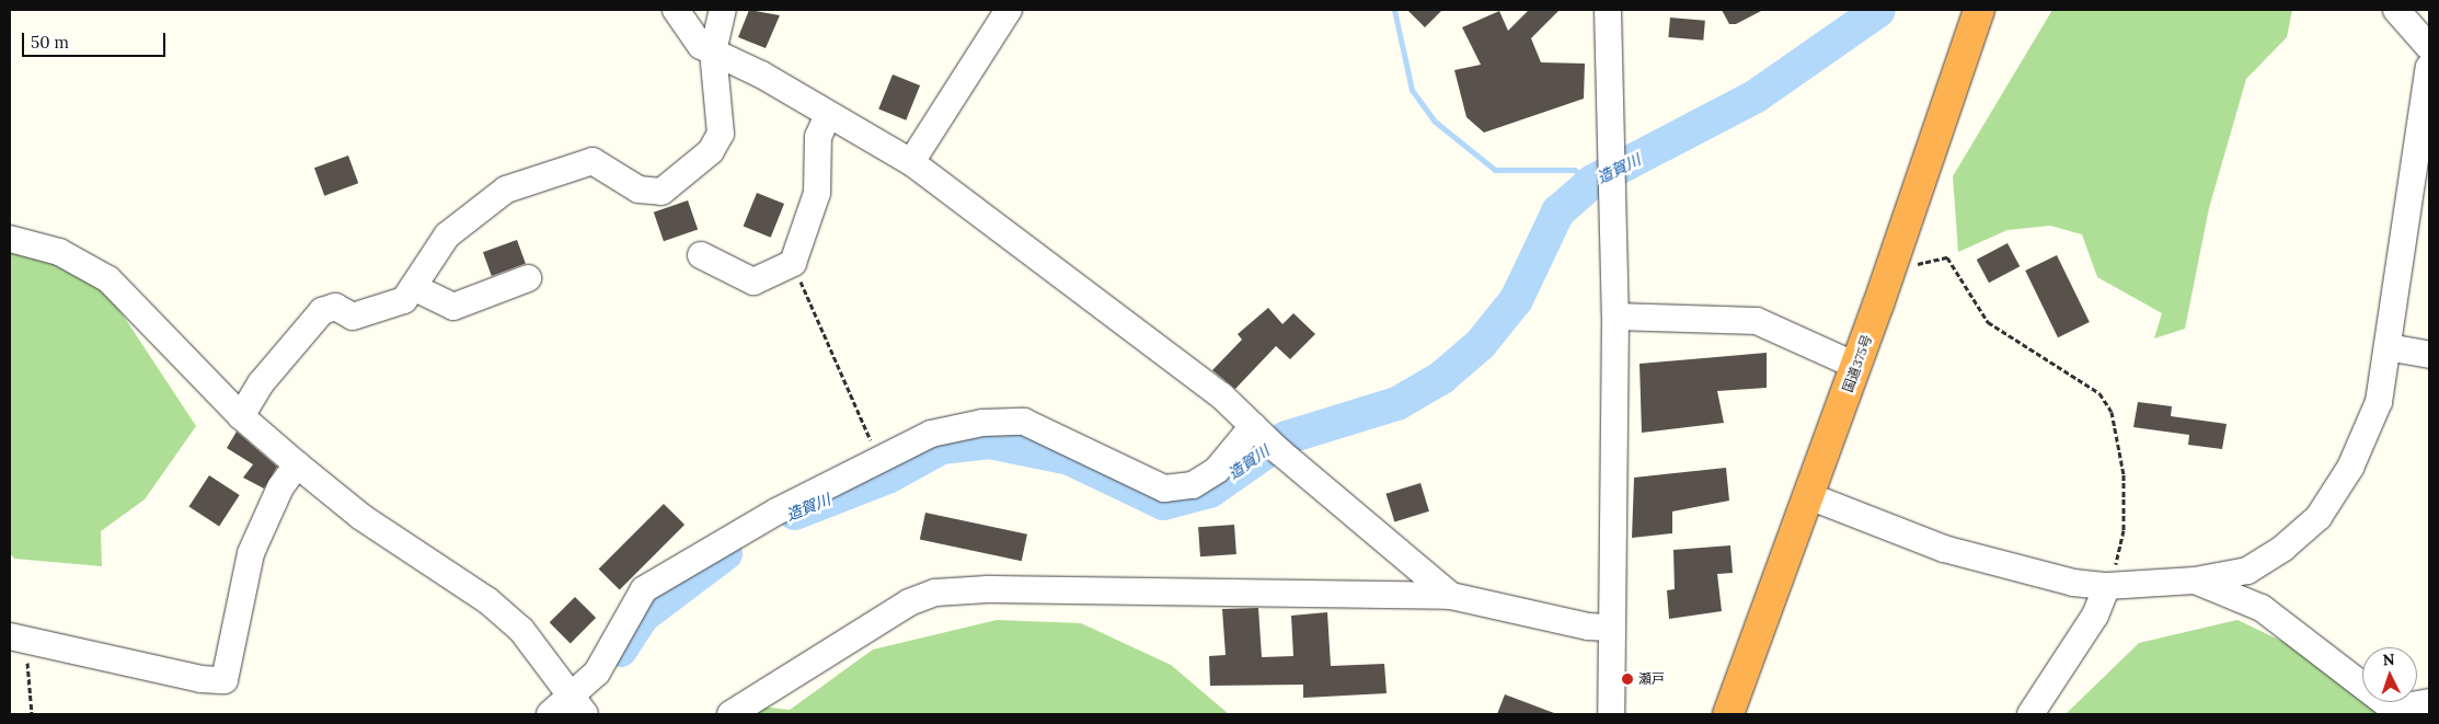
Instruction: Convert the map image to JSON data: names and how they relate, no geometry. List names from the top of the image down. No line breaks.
{"streets":{"highway":["国道375号"]},"water":["造賀川"],"places":["瀬戸"],"scale_bar":"50 m","north":"top"}
